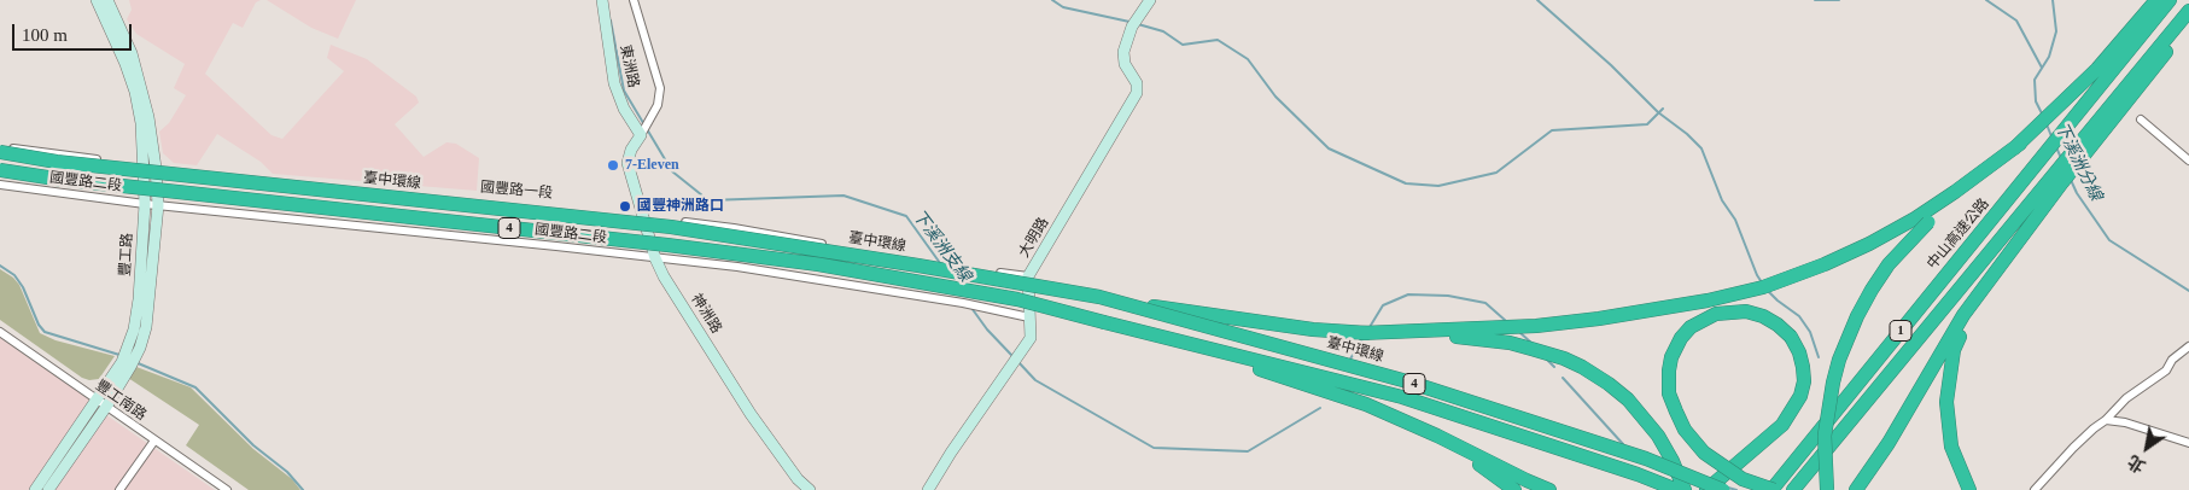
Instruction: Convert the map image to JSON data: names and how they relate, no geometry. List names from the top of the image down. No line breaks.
{"streets":{"highway":["臺中環線","4","中山高速公路","1"],"street":["東洲路","國豐路二段","國豐路一段","大明路","豐工路","神洲路","豐工南路"]},"crossings":[["東洲路","神洲路"],["國豐路二段","大明路"],["國豐路二段","豐工路"],["國豐路二段","神洲路"],["國豐路一段","大明路"],["國豐路一段","豐工路"],["國豐路一段","神洲路"],["豐工路","豐工南路"]],"water":["下溪洲分線","下溪洲支線"],"places":["7-Eleven","國豐神洲路口"],"scale_bar":"100 m","north":"bottom left"}
